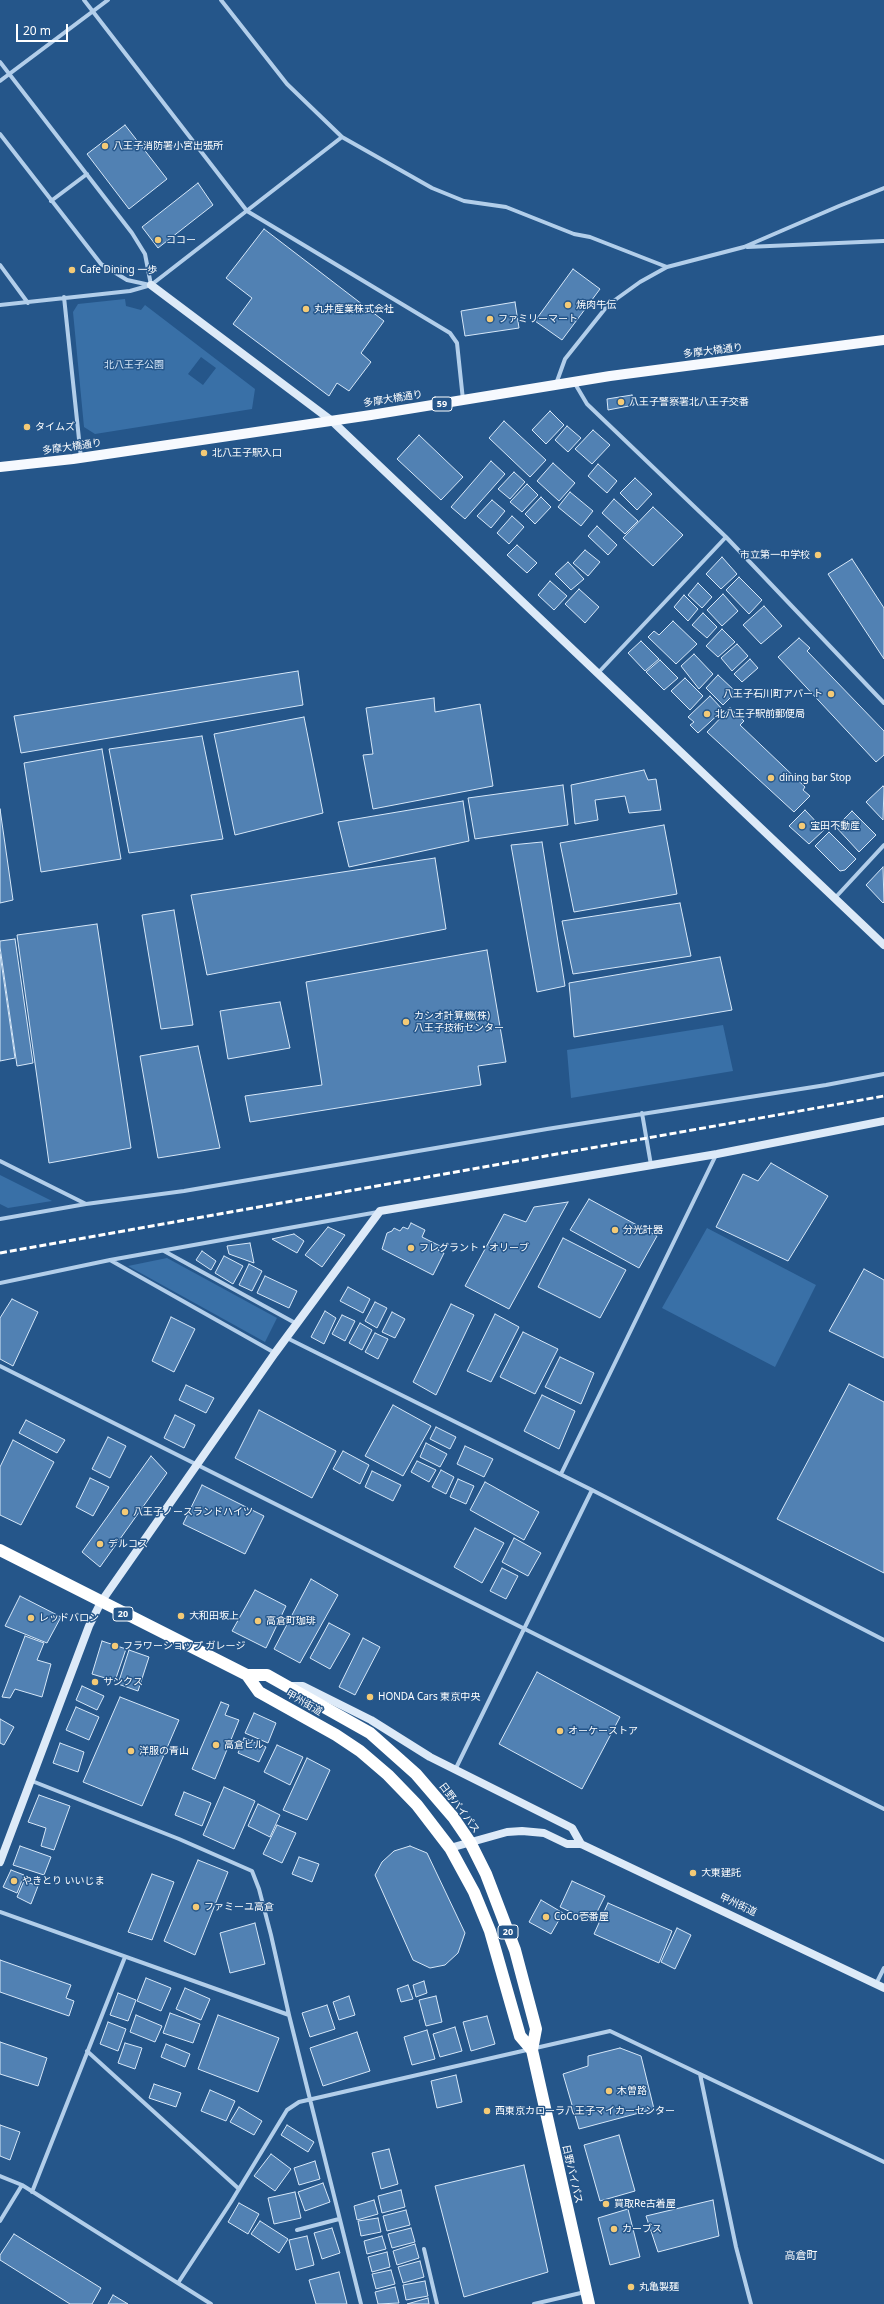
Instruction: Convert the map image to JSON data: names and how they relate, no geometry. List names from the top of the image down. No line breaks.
{"streets":{"highway":["20","甲州街道","日野バイパス"],"main road":["多摩大橋通り","59"]},"crossings":[["甲州街道","日野バイパス"]],"districts":["高倉町"],"parks":["北八王子公園"],"places":["八王子消防署小宮出張所","ココー","Cafe Dining 一歩","焼肉牛伝","丸井産業株式会社","ファミリーマート","八王子警察署北八王子交番","タイムズ","北八王子駅入口","市立第一中学校","八王子石川町アパート","北八王子駅前郵便局","dining bar Stop","宝田不動産","カシオ計算機(株) 八王子技術センター","分光計器","フレグラント・オリーブ","八王子ノースランドハイツ","デルコス","大和田坂上","レッドバロン","高倉町珈琲","フラワーショップ ガレージ","サンクス","HONDA Cars 東京中央","オーケーストア","高倉ビル","洋服の青山","大東建託","やきとり いいじま","ファミーユ高倉","CoCo壱番屋","木曽路","西東京カローラ八王子マイカーセンター","買取Re古着屋","カーブス","丸亀製麺"],"scale_bar":"20 m"}
